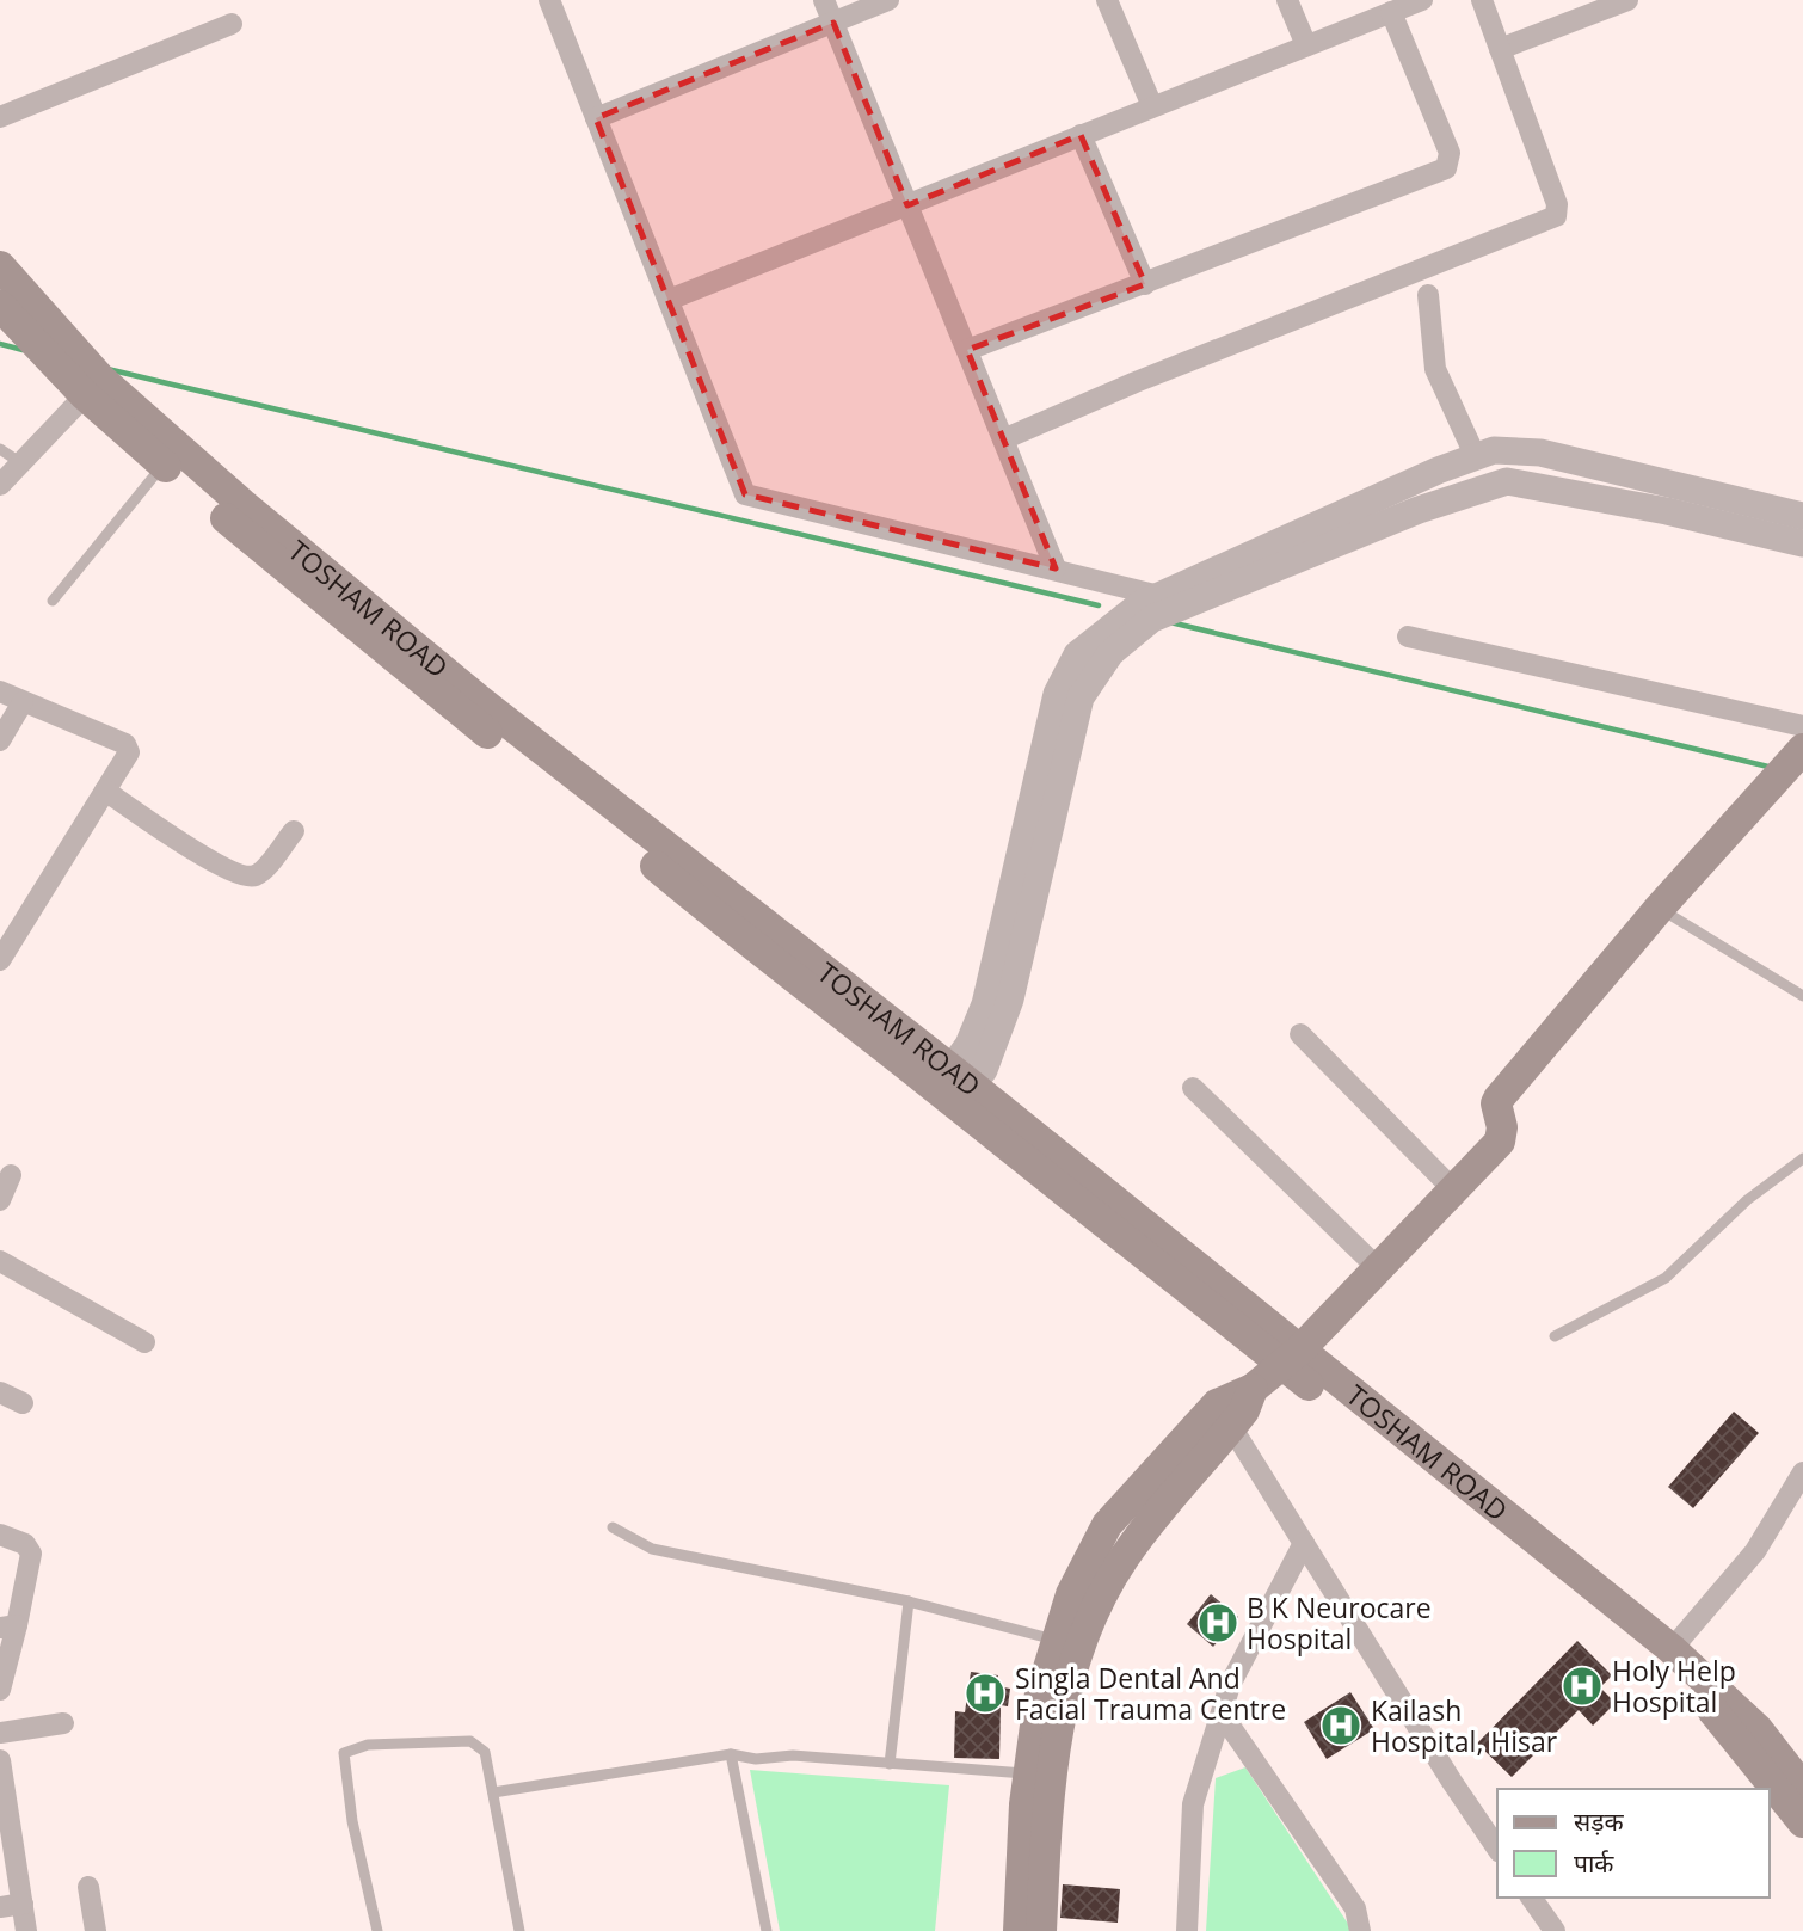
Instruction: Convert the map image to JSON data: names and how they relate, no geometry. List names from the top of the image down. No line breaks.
{"streets":{"main road":["TOSHAM ROAD"]},"places":{"hospital":["B K Neurocare Hospital","Holy Help Hospital","Singla Dental And Facial Trauma Centre","Kailash Hospital, Hisar"]},"legend":["सड़क","पार्क"]}
